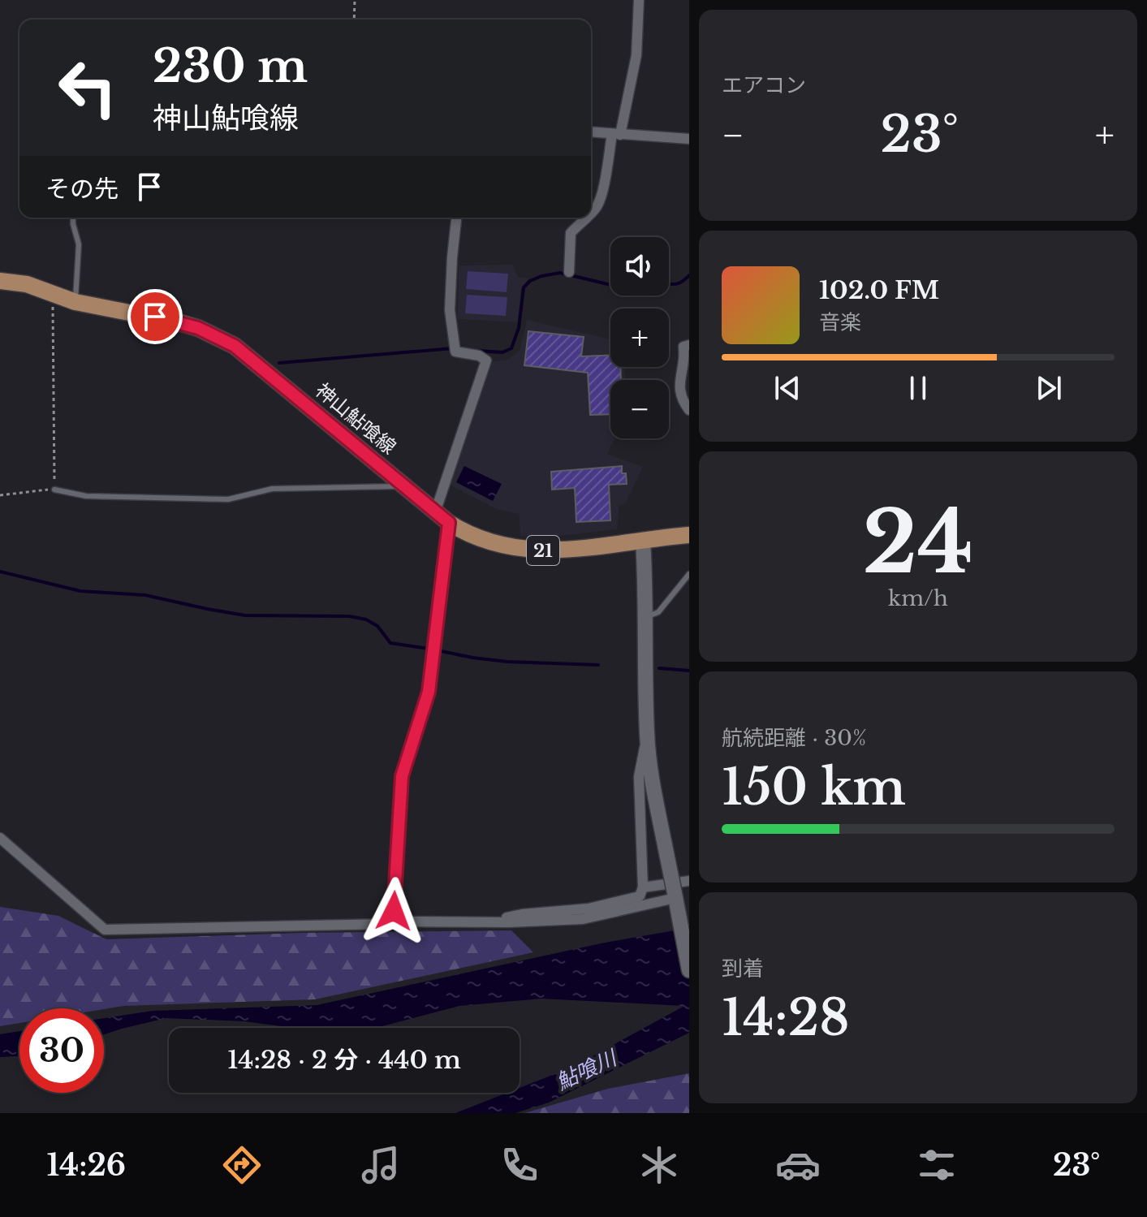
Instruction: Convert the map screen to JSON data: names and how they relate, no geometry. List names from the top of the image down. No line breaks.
{"streets":{"main road":["神山鮎喰線","21"]},"water":["鮎喰川"],"page":{"tile":["エアコン",["24","km/h"],["航続距離 · 30%","150 km"],["到着","14:28"]],"turn":["230 m","神山鮎喰線"],"heat":["−","23°","+"],"then":"その先","map_buttons":["+","−"],"song":["102.0 FM","音楽"],"limit":"30","trip":"14:28 · 2 分 · 440 m","tabs":["14:26","23°"]}}
